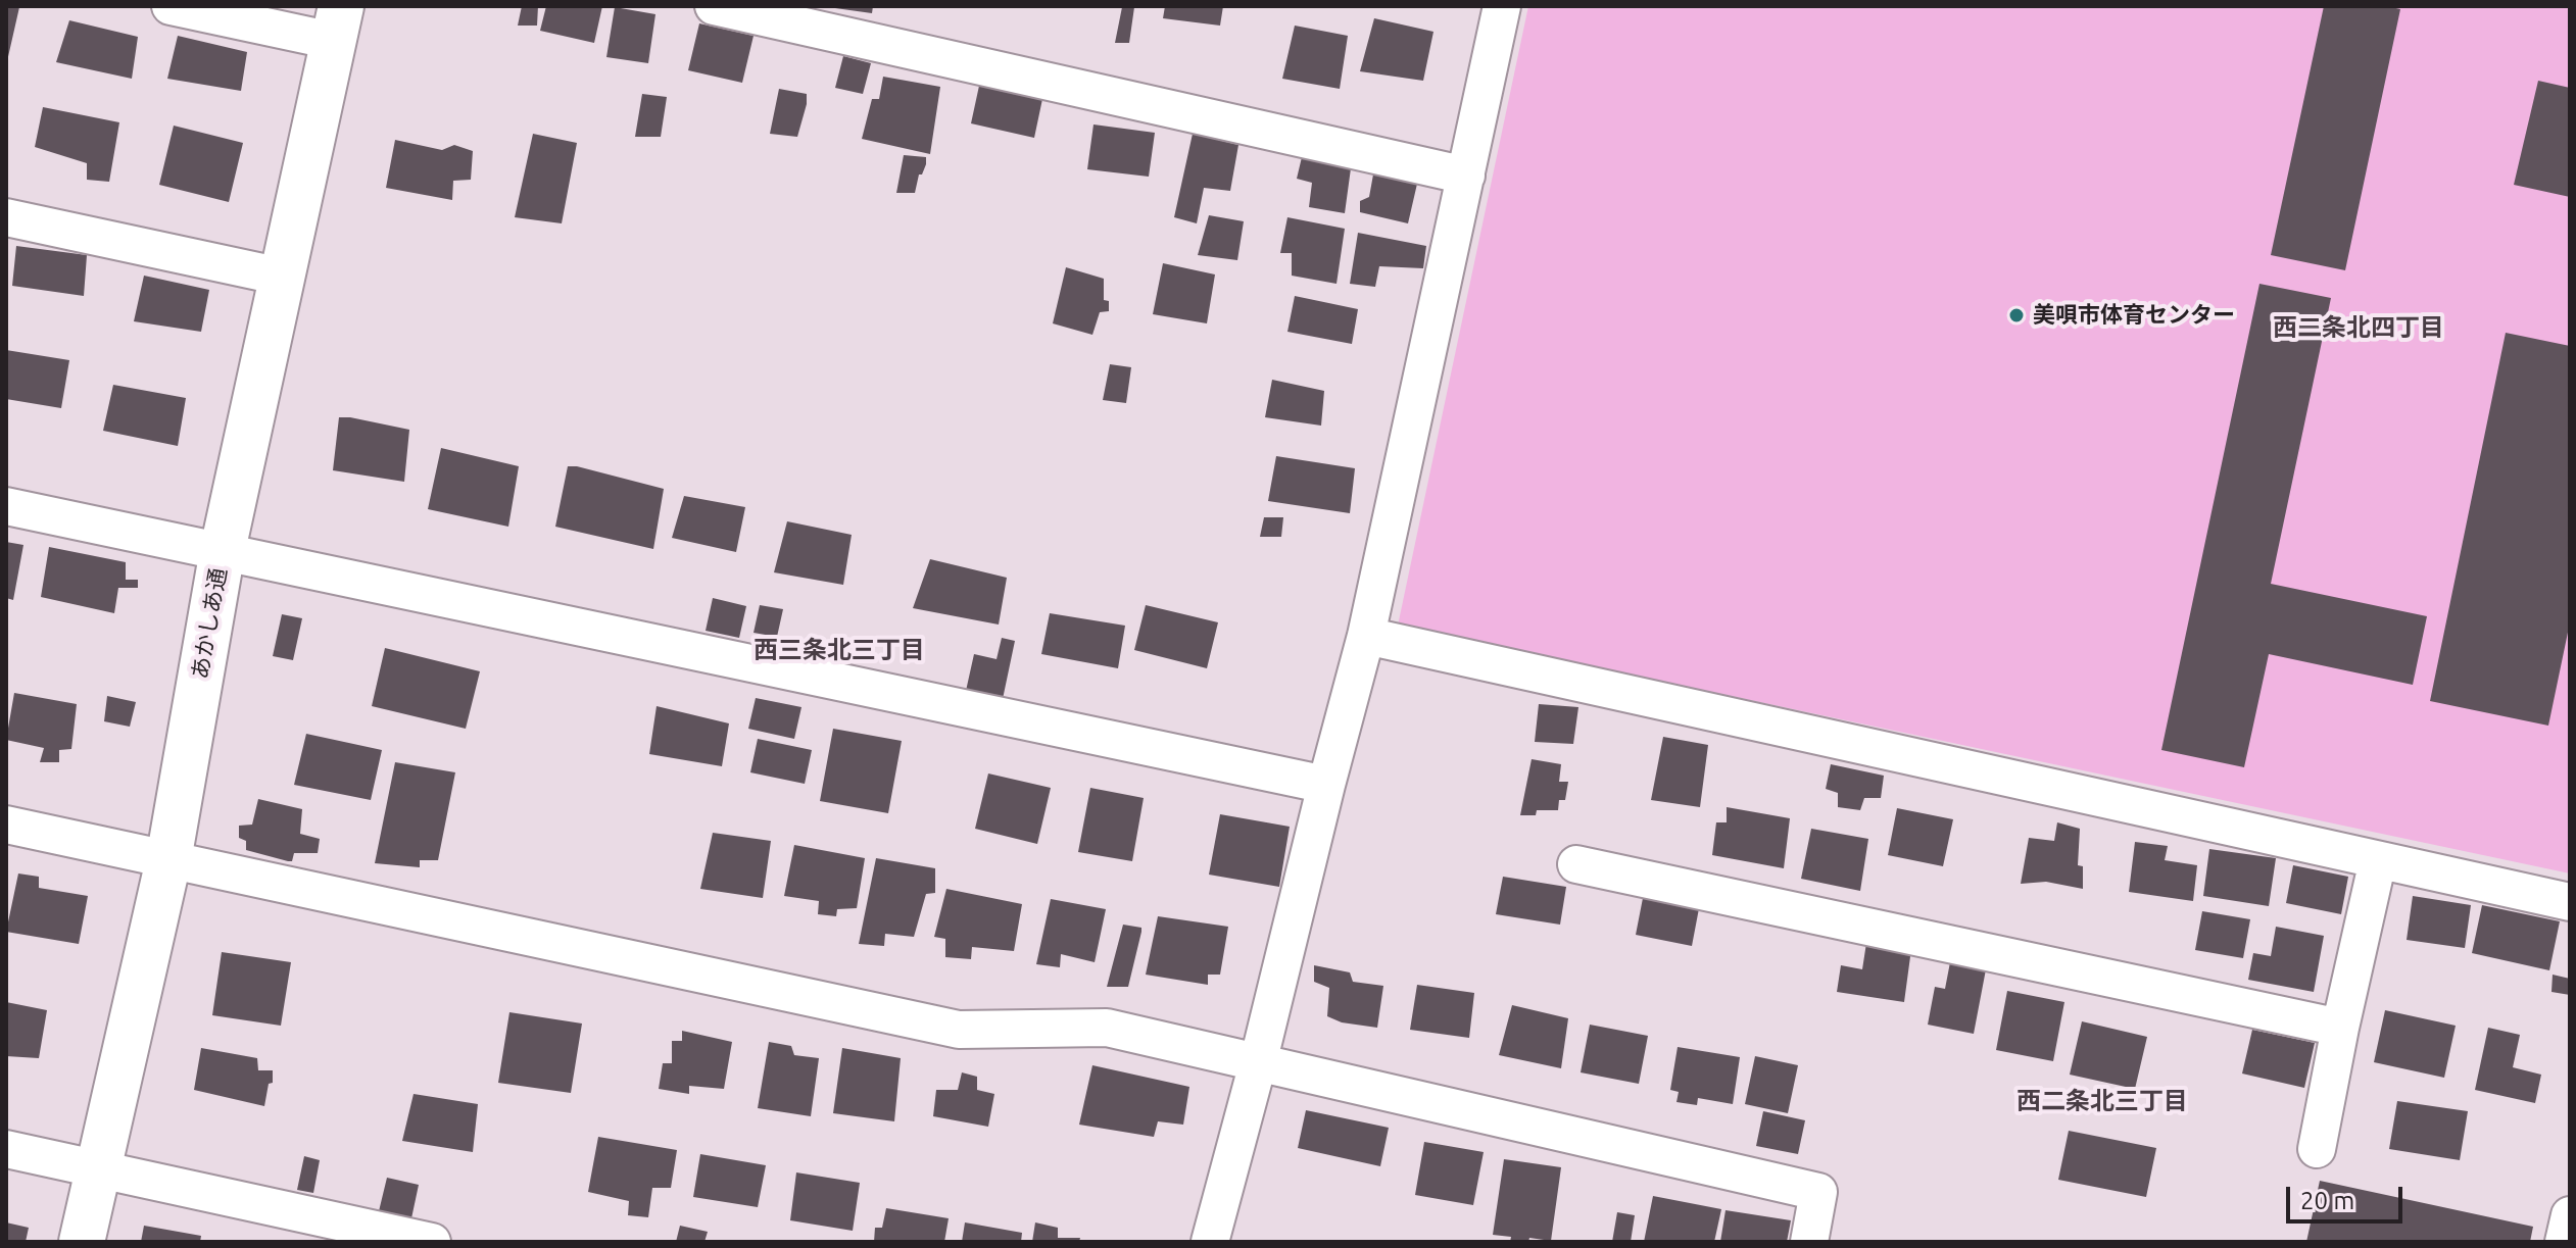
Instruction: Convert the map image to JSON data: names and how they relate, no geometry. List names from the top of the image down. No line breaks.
{"streets":{"street":["あかしあ通"]},"districts":["西二条北四丁目","西三条北三丁目","西二条北三丁目"],"places":["美唄市体育センター"],"scale_bar":"20 m"}
